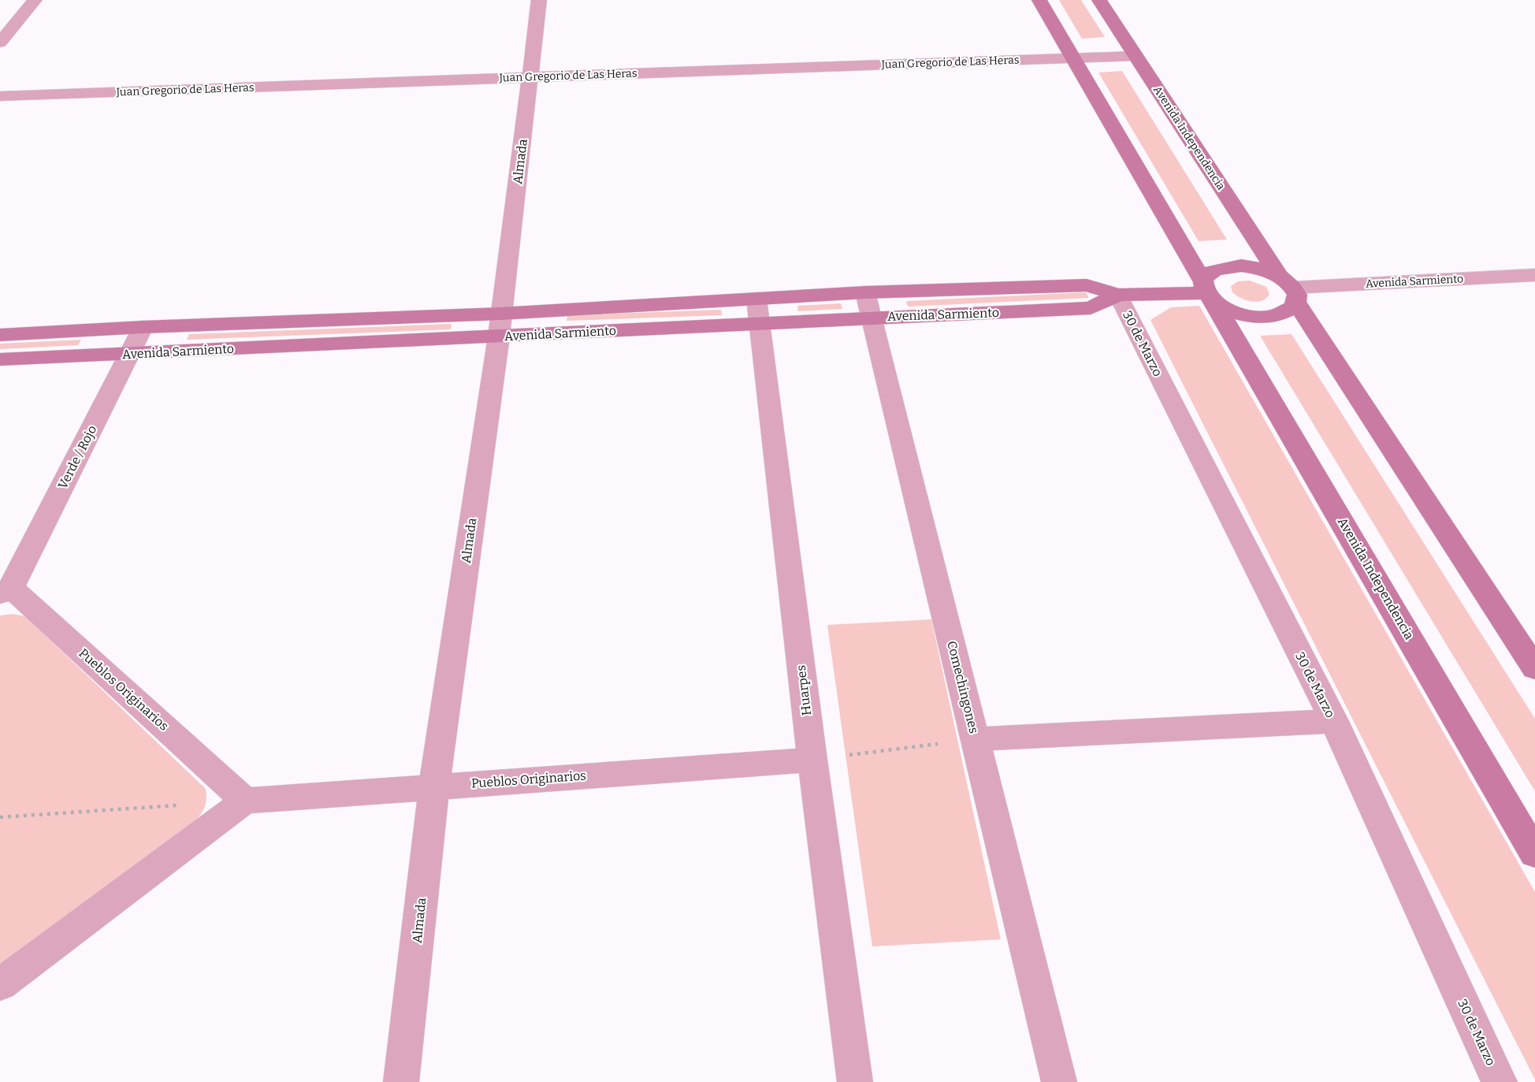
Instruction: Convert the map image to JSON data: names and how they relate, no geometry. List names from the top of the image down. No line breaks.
{"streets":{"main road":["Avenida Independencia","Avenida Sarmiento"],"street":["Juan Gregorio de Las Heras","Almada","30 de Marzo","Verde / Rojo","Comechingones","Pueblos Originarios","Huarpes"]},"crossings":[["Juan Gregorio de Las Heras","Avenida Independencia"],["Juan Gregorio de Las Heras","Almada"],["Avenida Independencia","Avenida Sarmiento"],["Almada","Avenida Sarmiento"],["Almada","Pueblos Originarios"],["Avenida Sarmiento","30 de Marzo"],["Avenida Sarmiento","Verde / Rojo"],["Avenida Sarmiento","Comechingones"],["Avenida Sarmiento","Huarpes"],["Verde / Rojo","Pueblos Originarios"],["Pueblos Originarios","Huarpes"]]}
